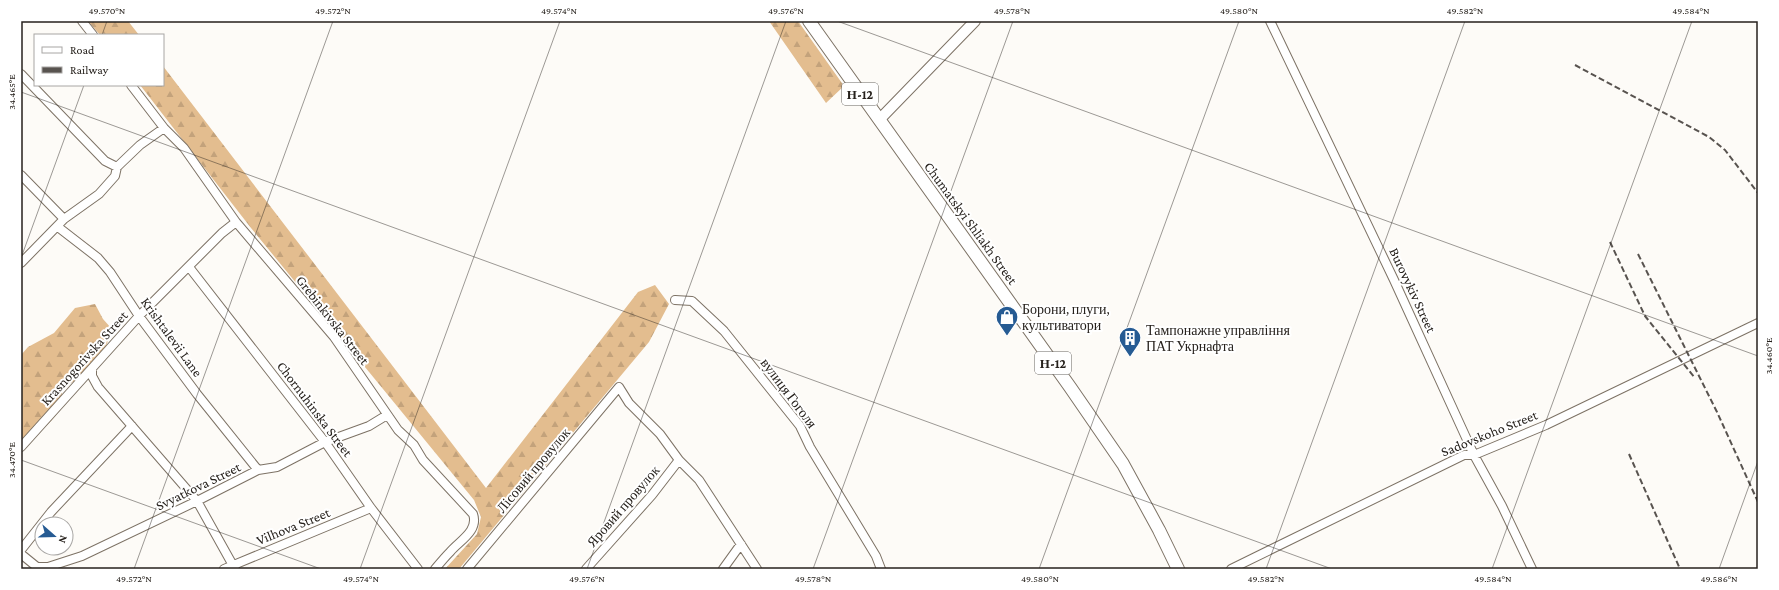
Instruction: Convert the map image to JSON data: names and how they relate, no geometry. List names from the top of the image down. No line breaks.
{"streets":{"main road":["Н-12","Chumatskyi Shliakh Street"],"street":["Burovykiv Street","Grebinkivska Street","Krishtalevii Lane","Krasnogorivska Street","вулиця Гоголя","Chornuhinska Street","Sadovskoho Street","Лісовий провулок","Svyatkova Street","Яровий провулок","Vilhova Street"]},"crossings":[["Burovykiv Street","Sadovskoho Street"],["Grebinkivska Street","Krasnogorivska Street"],["Grebinkivska Street","Svyatkova Street"],["Krishtalevii Lane","Krasnogorivska Street"],["Krishtalevii Lane","Svyatkova Street"],["Krasnogorivska Street","Chornuhinska Street"],["Chornuhinska Street","Svyatkova Street"],["Chornuhinska Street","Vilhova Street"],["Лісовий провулок","Яровий провулок"]],"places":{"shop":["Борони, плуги, культиватори"],"building":["Тампонажне управління ПАТ Укрнафта"]},"legend":["Road","Railway"],"north":"right","coordinates":["49.570°N","49.572°N","49.574°N","49.576°N","49.578°N","49.580°N","49.582°N","49.584°N","34.465°E","34.460°E","34.470°E","49.586°N"]}
